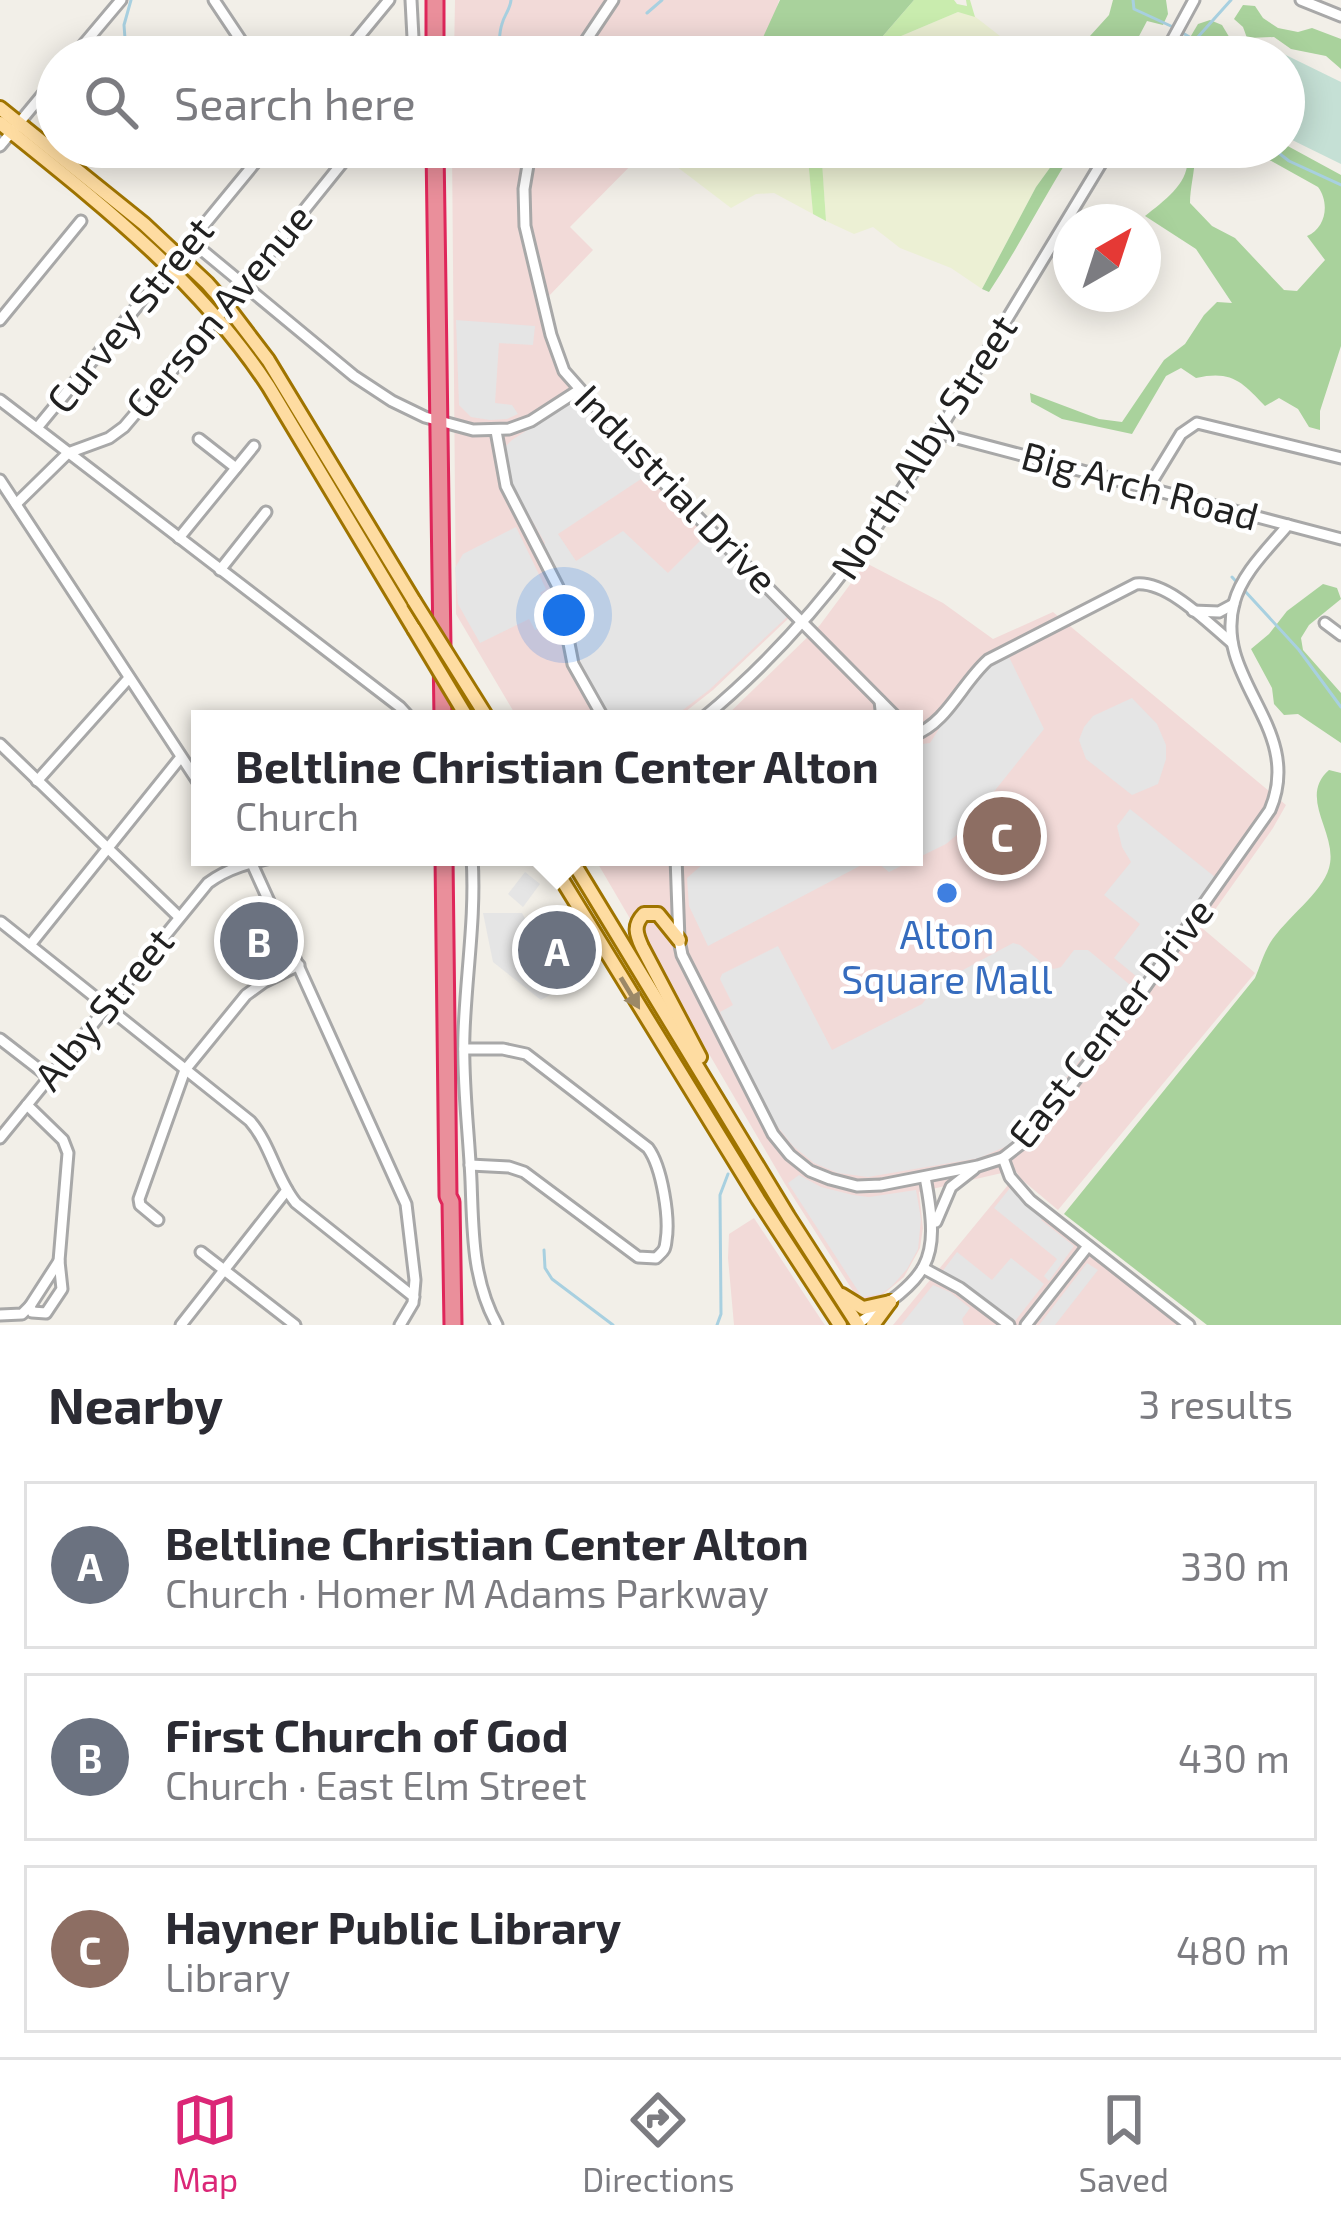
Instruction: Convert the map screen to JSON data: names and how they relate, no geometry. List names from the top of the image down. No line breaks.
{"streets":{"street":["Gerson Avenue","Curvey Street","North Alby Street","Big Arch Road","Industrial Drive","Alby Street","East Center Drive"]},"crossings":[["North Alby Street","Big Arch Road"],["North Alby Street","Industrial Drive"],["Big Arch Road","East Center Drive"]],"places":["Alton Square Mall"],"north":"top right","page":{"search":"Search here","popup":["Beltline Christian Center Alton","Church"],"pins":["C","B","A"],"heading":["Nearby","3 results"],"list":[{"mark":"A","name":"Beltline Christian Center Alton","note":"Church · Homer M Adams Parkway","value":"330 m"},{"mark":"B","name":"First Church of God","note":"Church · East Elm Street","value":"430 m"},{"mark":"C","name":"Hayner Public Library","note":"Library","value":"480 m"}],"nav":["Map","Directions","Saved"]}}
